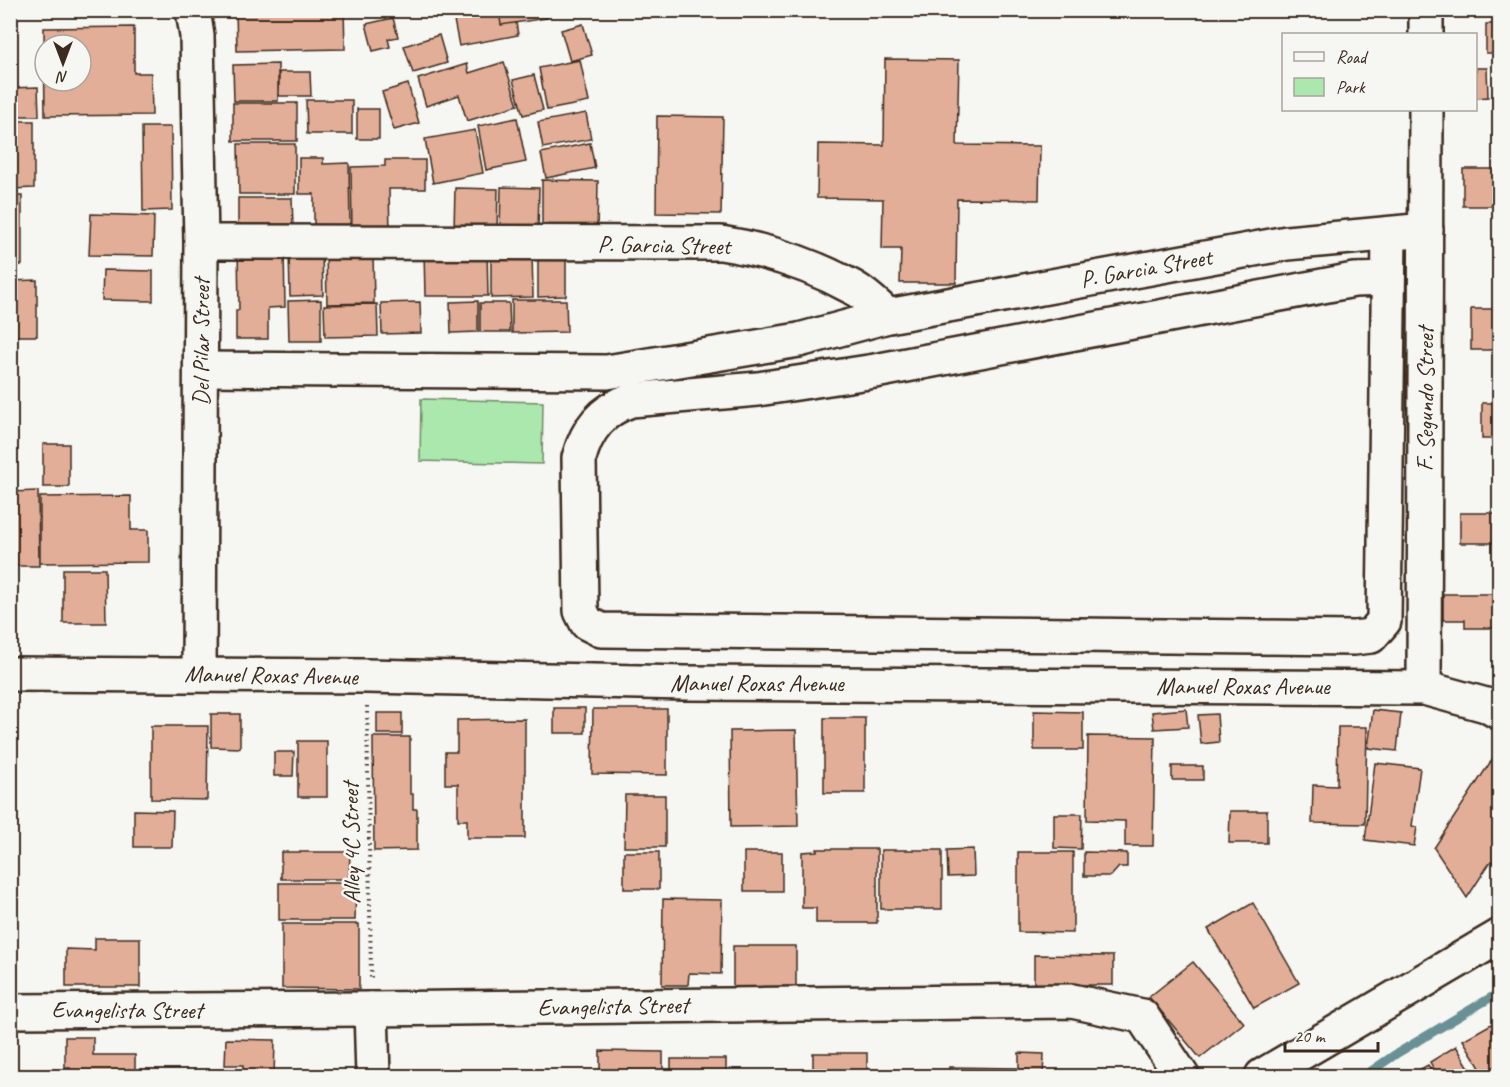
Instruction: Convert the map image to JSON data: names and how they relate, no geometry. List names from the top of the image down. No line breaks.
{"streets":{"street":["P. Garcia Street","Del Pilar Street","F. Segundo Street","Manuel Roxas Avenue","Evangelista Street"],"path":["Alley 4C Street"]},"crossings":[["P. Garcia Street","Del Pilar Street"],["P. Garcia Street","F. Segundo Street"],["Del Pilar Street","Manuel Roxas Avenue"],["F. Segundo Street","Manuel Roxas Avenue"],["Manuel Roxas Avenue","Alley 4C Street"],["Alley 4C Street","Evangelista Street"]],"legend":["Road","Park"],"scale_bar":"20 m","north":"bottom"}
